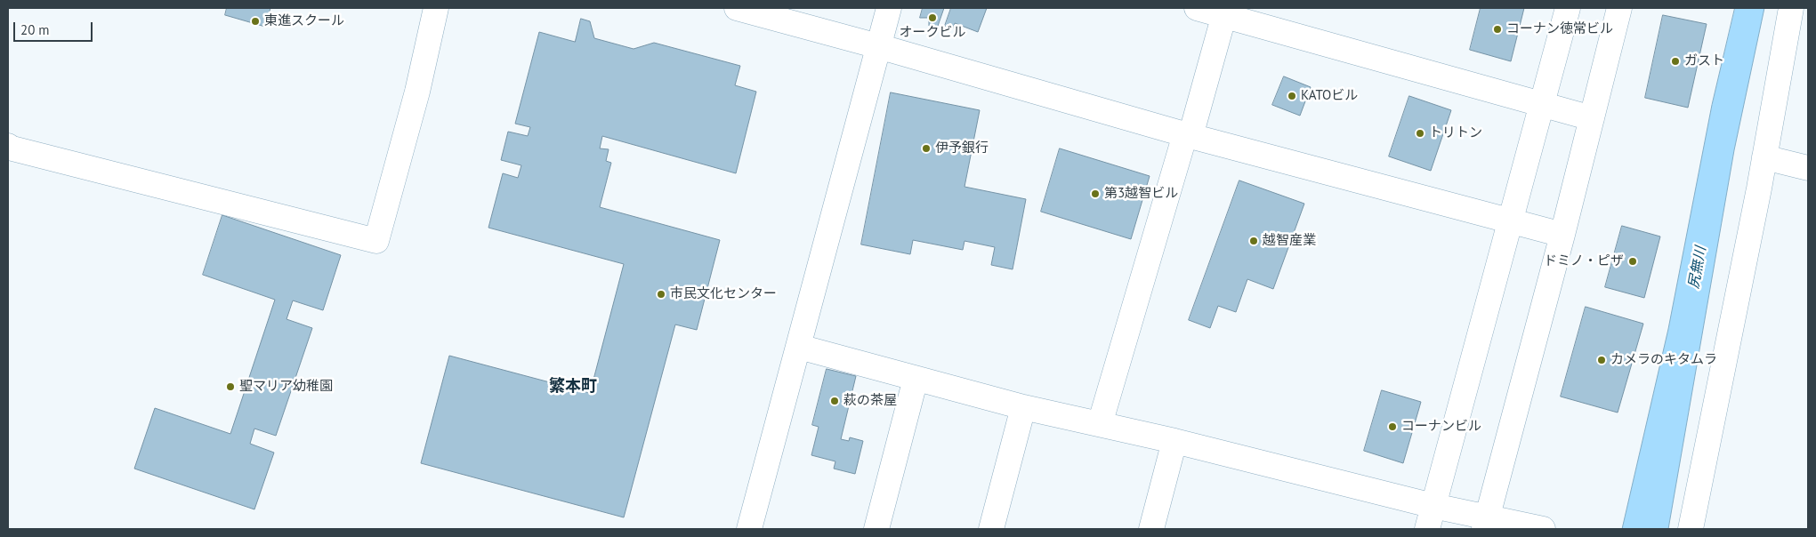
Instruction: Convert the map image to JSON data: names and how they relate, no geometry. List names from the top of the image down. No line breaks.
{"districts":["繁本町"],"water":["尻無川"],"places":["オークビル","東進スクール","コーナン徳常ビル","ガスト","KATOビル","トリトン","伊予銀行","第3越智ビル","越智産業","ドミノ・ピザ","市民文化センター","カメラのキタムラ","聖マリア幼稚園","萩の茶屋","コーナンビル"],"scale_bar":"20 m"}
